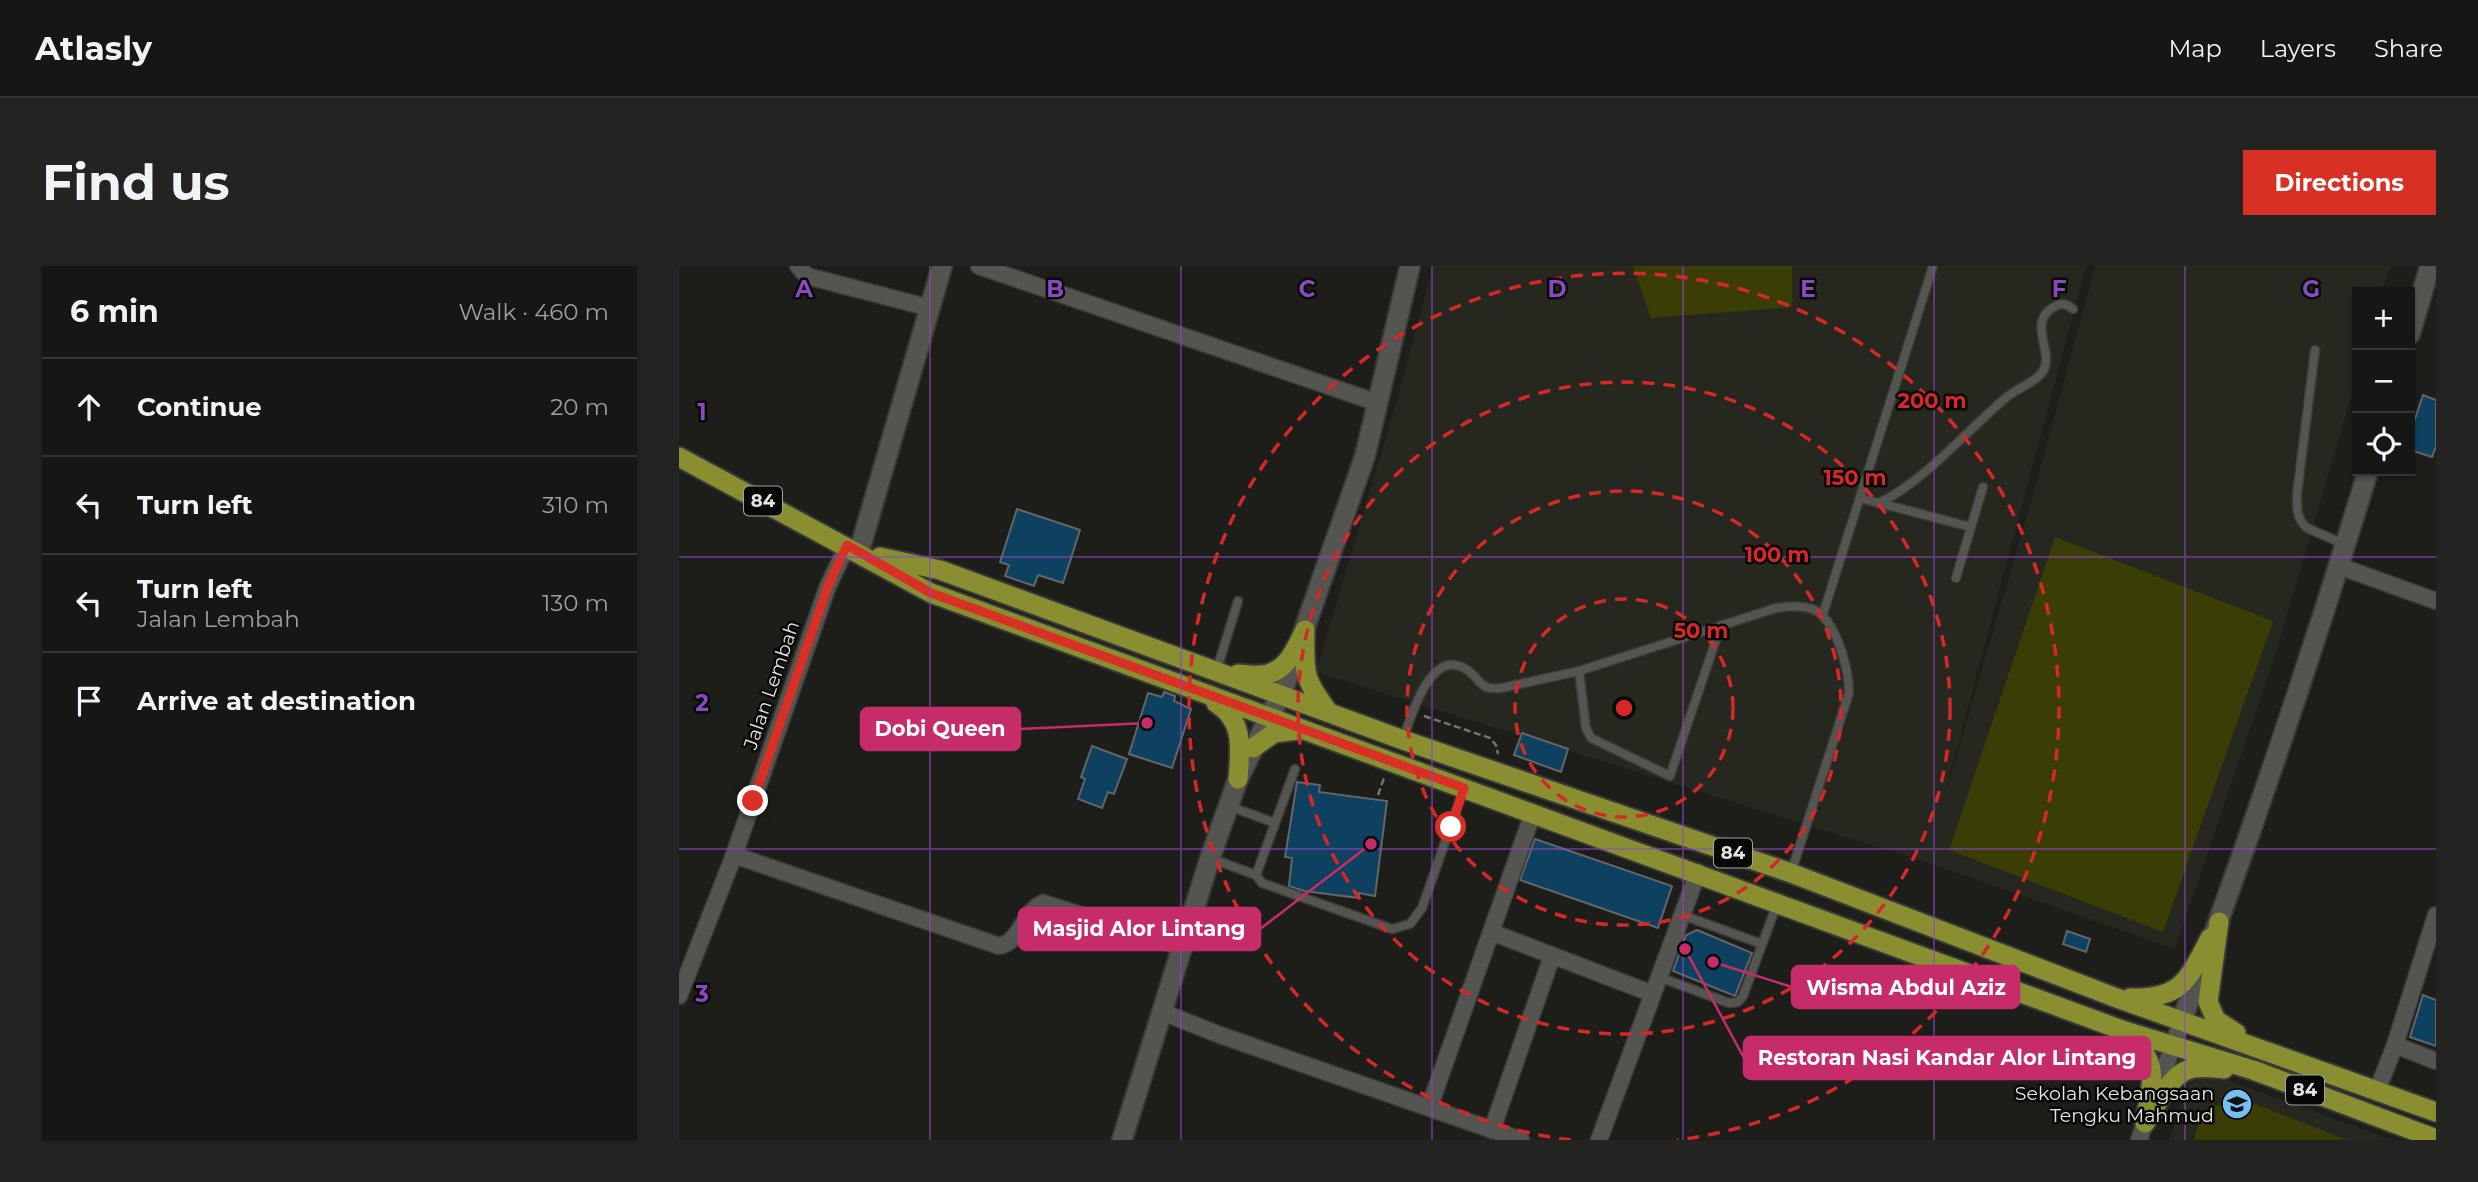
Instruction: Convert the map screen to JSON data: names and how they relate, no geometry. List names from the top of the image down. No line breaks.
{"streets":{"main road":["84"],"street":["Jalan Lembah"]},"crossings":[["84","Jalan Lembah"]],"places":{"other":["Dobi Queen","Masjid Alor Lintang","Restoran Nasi Kandar Alor Lintang","Wisma Abdul Aziz"],"school or university":["Sekolah Kebangsaan Tengku Mahmud"]},"page":{"header":"Atlasly","nav":["Map","Layers","Share"],"buttons":"Directions","title":"Find us","heading":["6 min","Walk · 460 m"],"map_buttons":["+","−"],"list":[["Continue","20 m"],["Turn left","310 m"],["Turn left","Jalan Lembah","130 m"],"Arrive at destination"]},"grid":{"columns":["A","B","C","D","E","F","G"],"rows":["1","2","3"]},"rings":["200 m","150 m","100 m","50 m"]}
